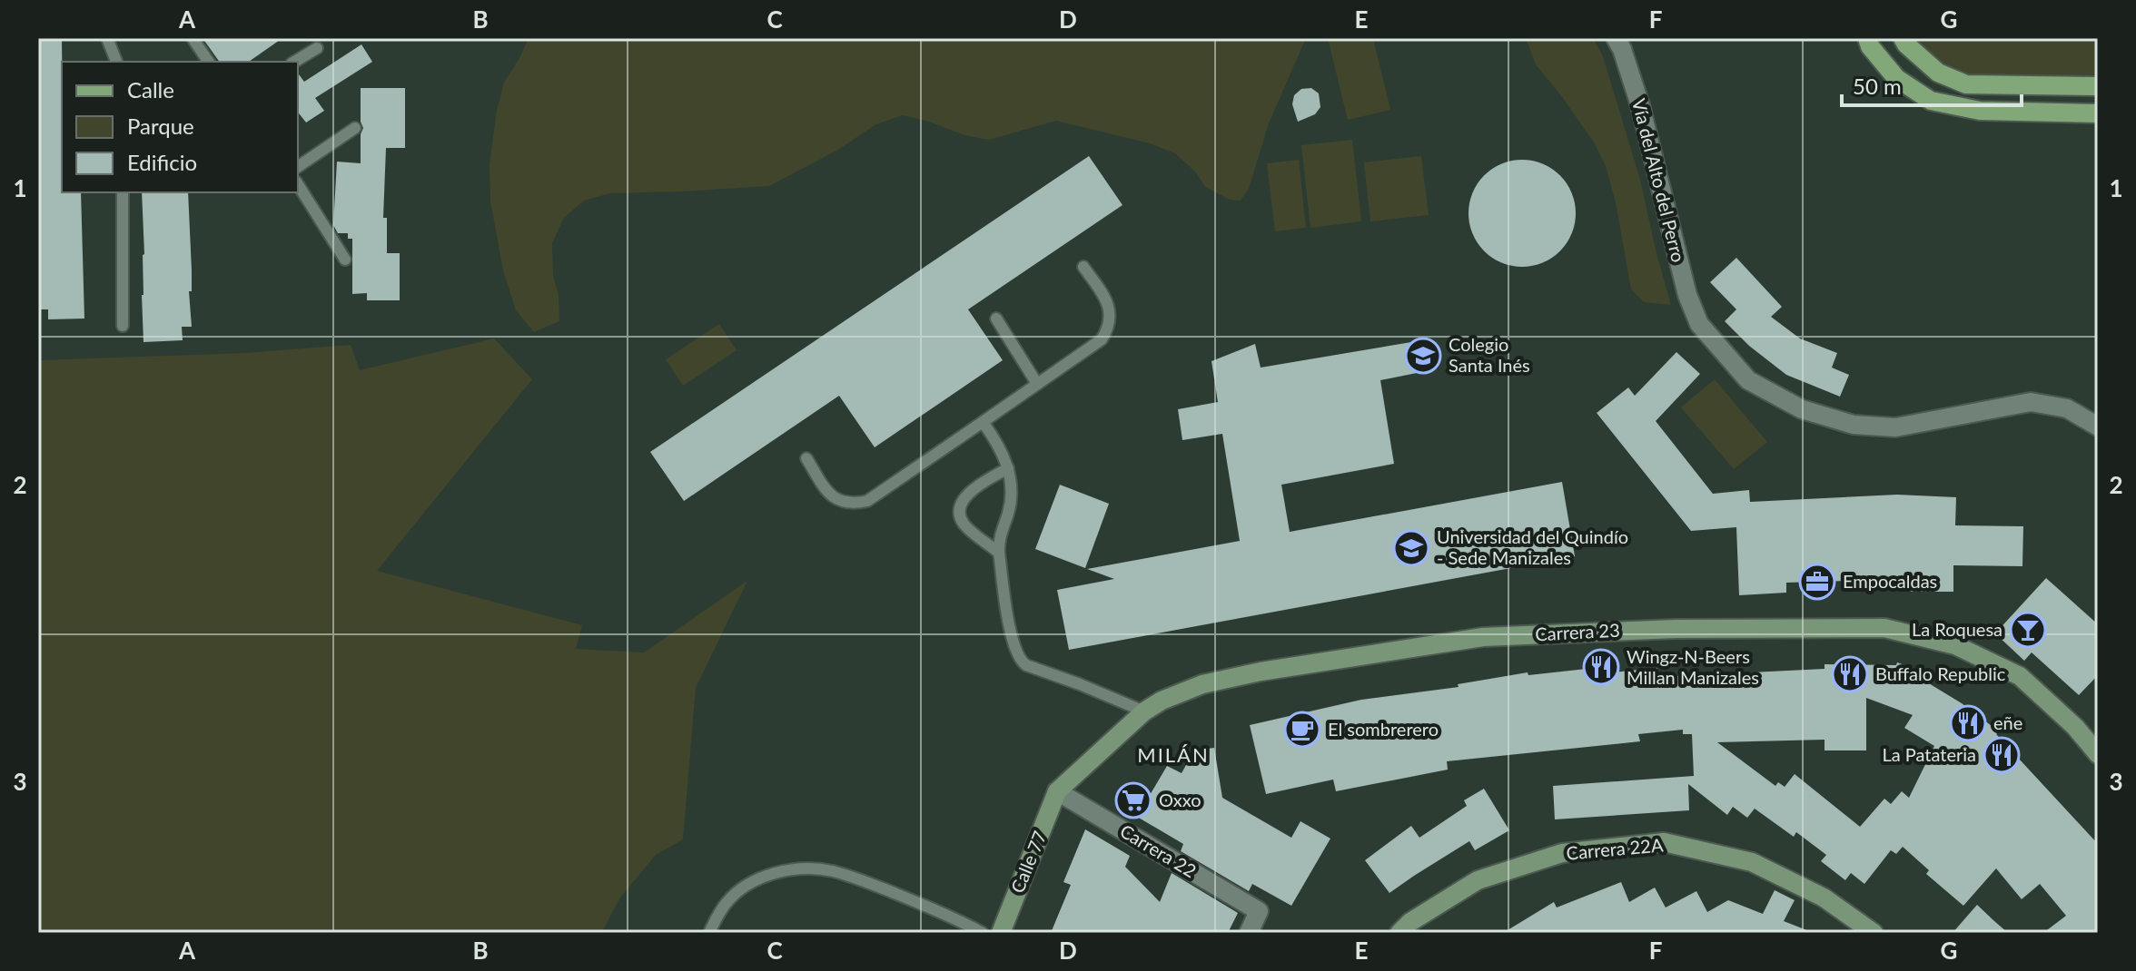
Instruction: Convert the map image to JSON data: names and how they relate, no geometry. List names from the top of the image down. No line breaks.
{"streets":{"main road":["Carrera 23","Carrera 22A","Calle 77"],"street":["Vía del Alto del Perro","Carrera 22"]},"crossings":[["Carrera 23","Carrera 22"],["Carrera 23","Calle 77"],["Carrera 22","Calle 77"]],"districts":["MILÁN"],"places":{"school or university":["Colegio Santa Inés","Universidad del Quindío - Sede Manizales"],"office":["Empocaldas"],"bar":["La Roquesa"],"restaurant":["Wingz-N-Beers Millan Manizales","Buffalo Republic","eñe","La Patateria"],"cafe":["El sombrerero"],"supermarket":["Oxxo"]},"legend":["Calle","Parque","Edificio"],"scale_bar":"50 m","grid":{"columns":["A","B","C","D","E","F","G"],"rows":["1","2","3"]}}
